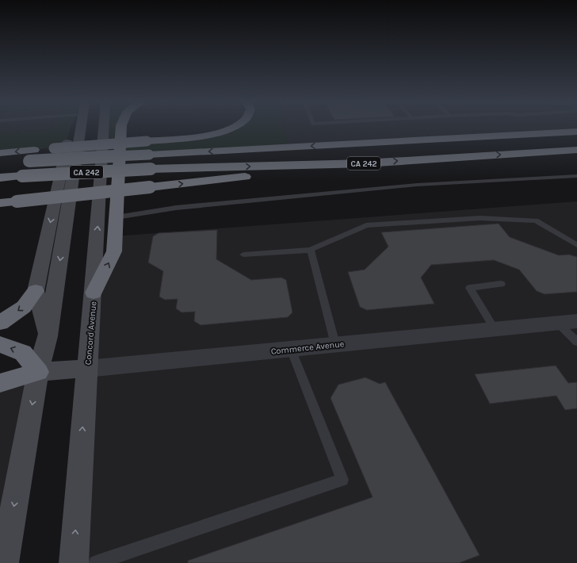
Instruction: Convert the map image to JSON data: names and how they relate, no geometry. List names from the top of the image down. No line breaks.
{"streets":{"highway":["CA 242"],"main road":["Concord Avenue","Commerce Avenue"]},"crossings":[["Concord Avenue","Commerce Avenue"]]}
